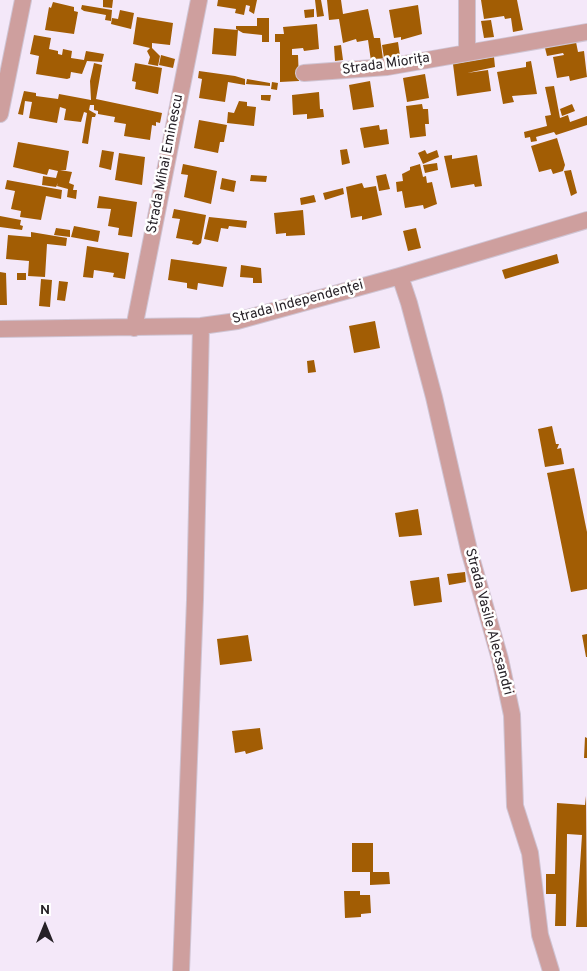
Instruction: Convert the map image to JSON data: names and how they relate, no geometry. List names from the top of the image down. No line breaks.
{"streets":{"street":["Strada Miorița","Strada Mihai Eminescu","Strada Independenţei","Strada Vasile Alecsandri"]},"crossings":[["Strada Mihai Eminescu","Strada Independenţei"],["Strada Independenţei","Strada Vasile Alecsandri"]],"north":"top"}
